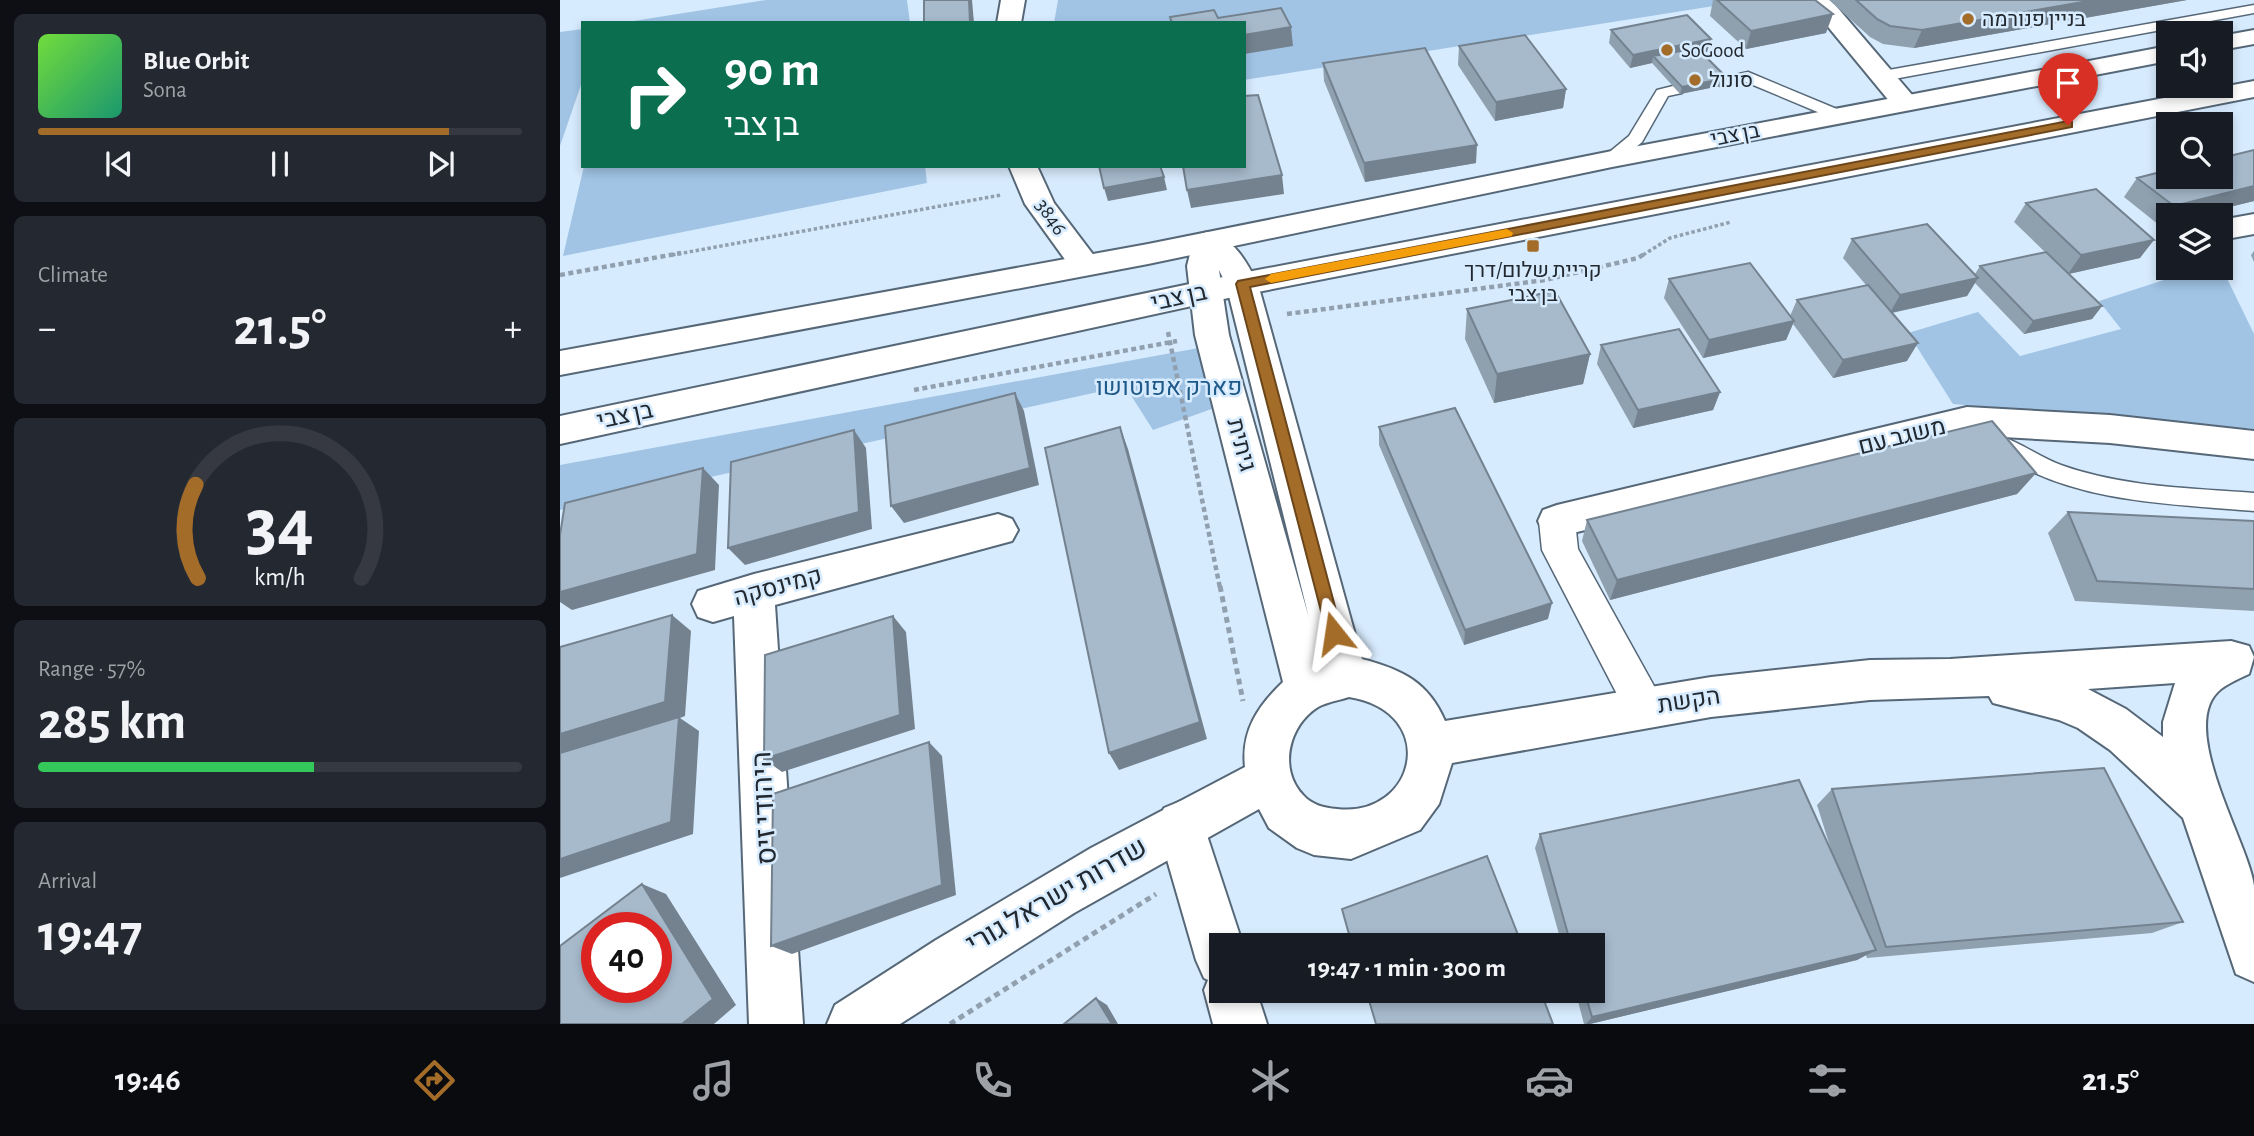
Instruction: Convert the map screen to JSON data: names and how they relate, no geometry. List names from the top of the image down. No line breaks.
{"streets":{"street":["בן צבי","3846","משגב עם","גיתית","קמינסקה","הקשת","היהודי זיס","שדרות ישראל גורי"]},"crossings":[["בן צבי","3846"],["בן צבי","גיתית"],["גיתית","הקשת"],["גיתית","שדרות ישראל גורי"],["קמינסקה","היהודי זיס"],["הקשת","שדרות ישראל גורי"]],"parks":["פארק אפוטושו"],"places":{"other":["בניין פנורמה","SoGood","סונול"],"transit":["קריית שלום/דרך בן צבי"]},"page":{"turn":["90 m","בן צבי"],"song":["Blue Orbit","Sona"],"tile":["Climate",["Range · 57%","285 km"],["Arrival","19:47"]],"heat":["−","21.5°","+"],"limit":"40","trip":"19:47 · 1 min · 300 m","tabs":["19:46","21.5°"],"gauge":["34","km/h"]}}
